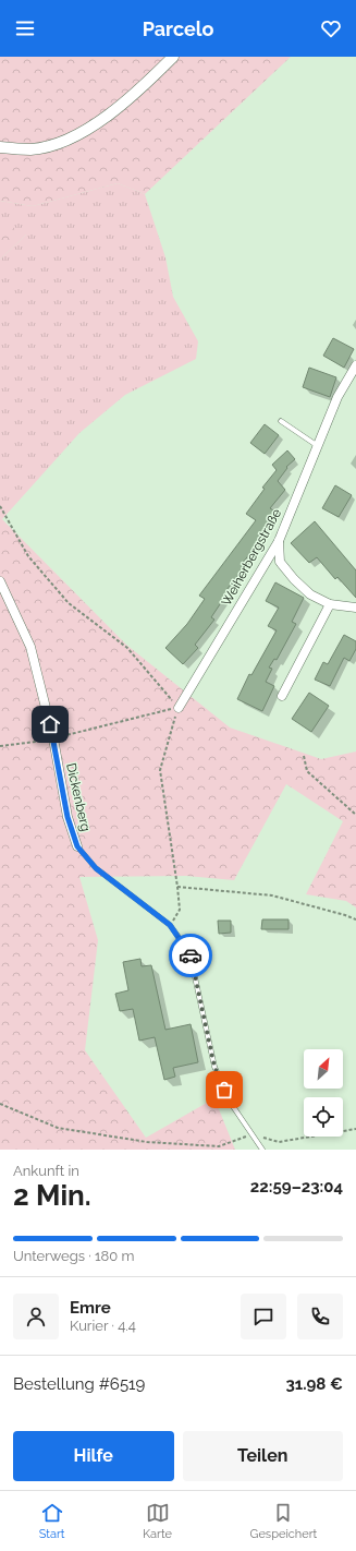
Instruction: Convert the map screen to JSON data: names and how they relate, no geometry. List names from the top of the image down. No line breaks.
{"streets":{"street":["Weiherbergstraße","Dickenberg"]},"north":"top right","page":{"header":"Parcelo","heading":["2 Min.","Ankunft in","22:59–23:04"],"panel":["Emre","Kurier · 4.4","Bestellung #6519","31.98 €"],"bar":"Unterwegs · 180 m","buttons":["Hilfe","Teilen"],"tabs":["Start","Karte","Gespeichert"]}}
